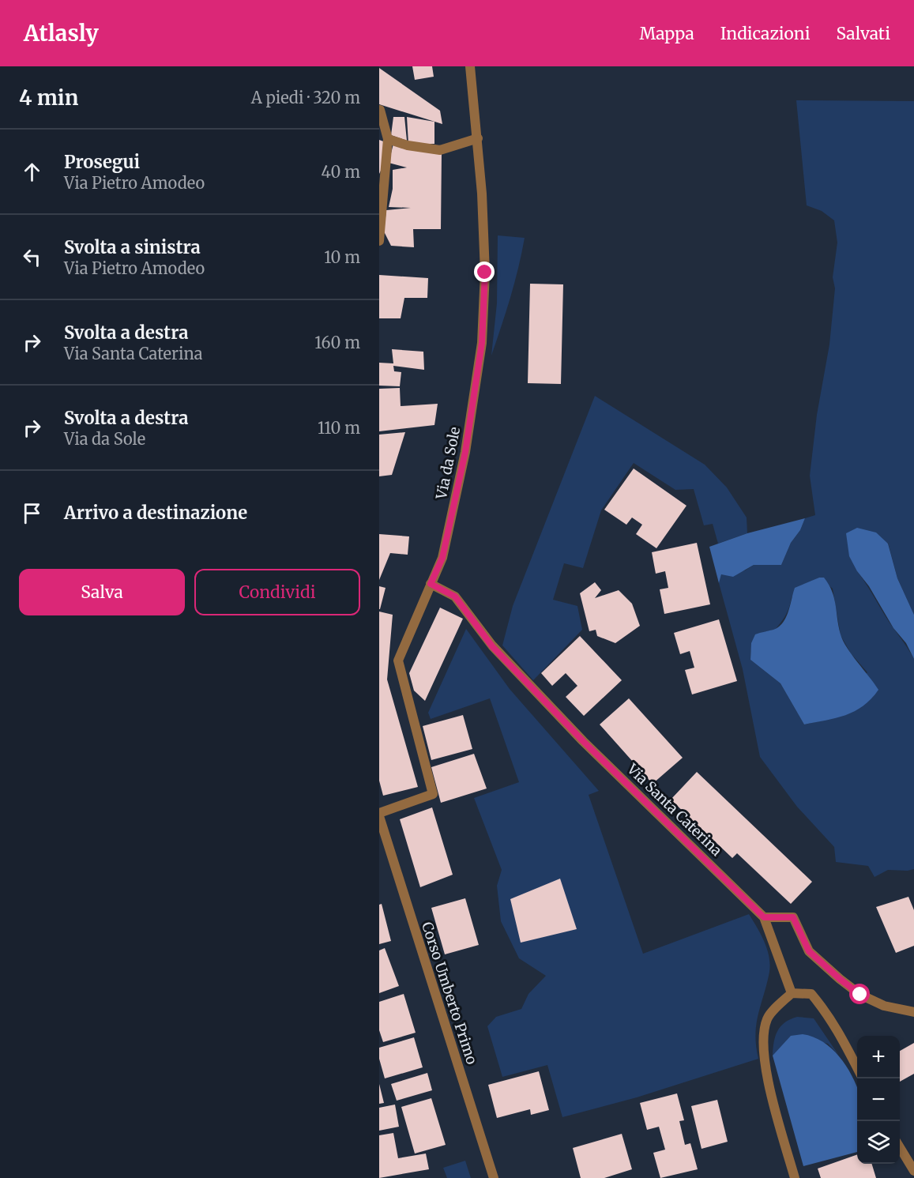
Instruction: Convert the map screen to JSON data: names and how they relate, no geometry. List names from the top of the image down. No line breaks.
{"streets":{"street":["Via da Sole","Via Santa Caterina","Corso Umberto Primo"]},"crossings":[["Via da Sole","Via Santa Caterina"],["Via da Sole","Corso Umberto Primo"]],"page":{"header":"Atlasly","nav":["Mappa","Indicazioni","Salvati"],"heading":["4 min","A piedi · 320 m"],"list":[["Prosegui","Via Pietro Amodeo","40 m"],["Svolta a sinistra","Via Pietro Amodeo","10 m"],["Svolta a destra","Via Santa Caterina","160 m"],["Svolta a destra","Via da Sole","110 m"],"Arrivo a destinazione"],"buttons":["Salva","Condividi"],"map_buttons":["+","−"]}}
